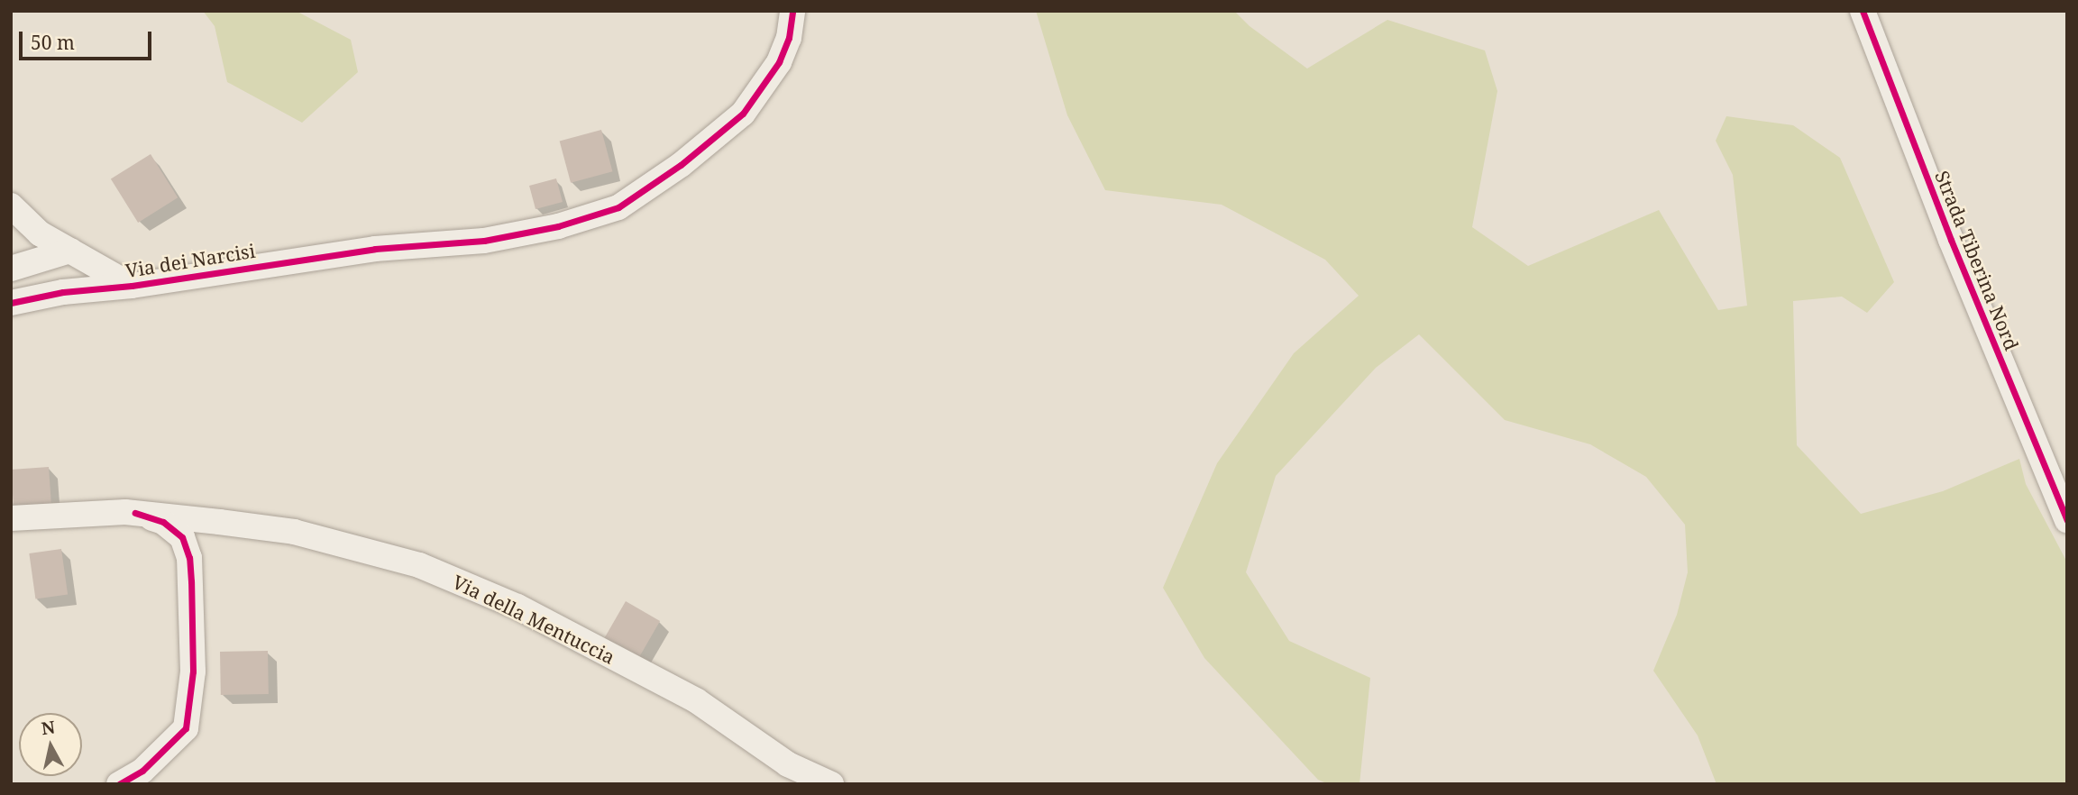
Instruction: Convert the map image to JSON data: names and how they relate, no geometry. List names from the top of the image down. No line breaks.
{"streets":{"street":["Via dei Narcisi","Strada Tiberina Nord","Via della Mentuccia"]},"scale_bar":"50 m","north":"top"}
